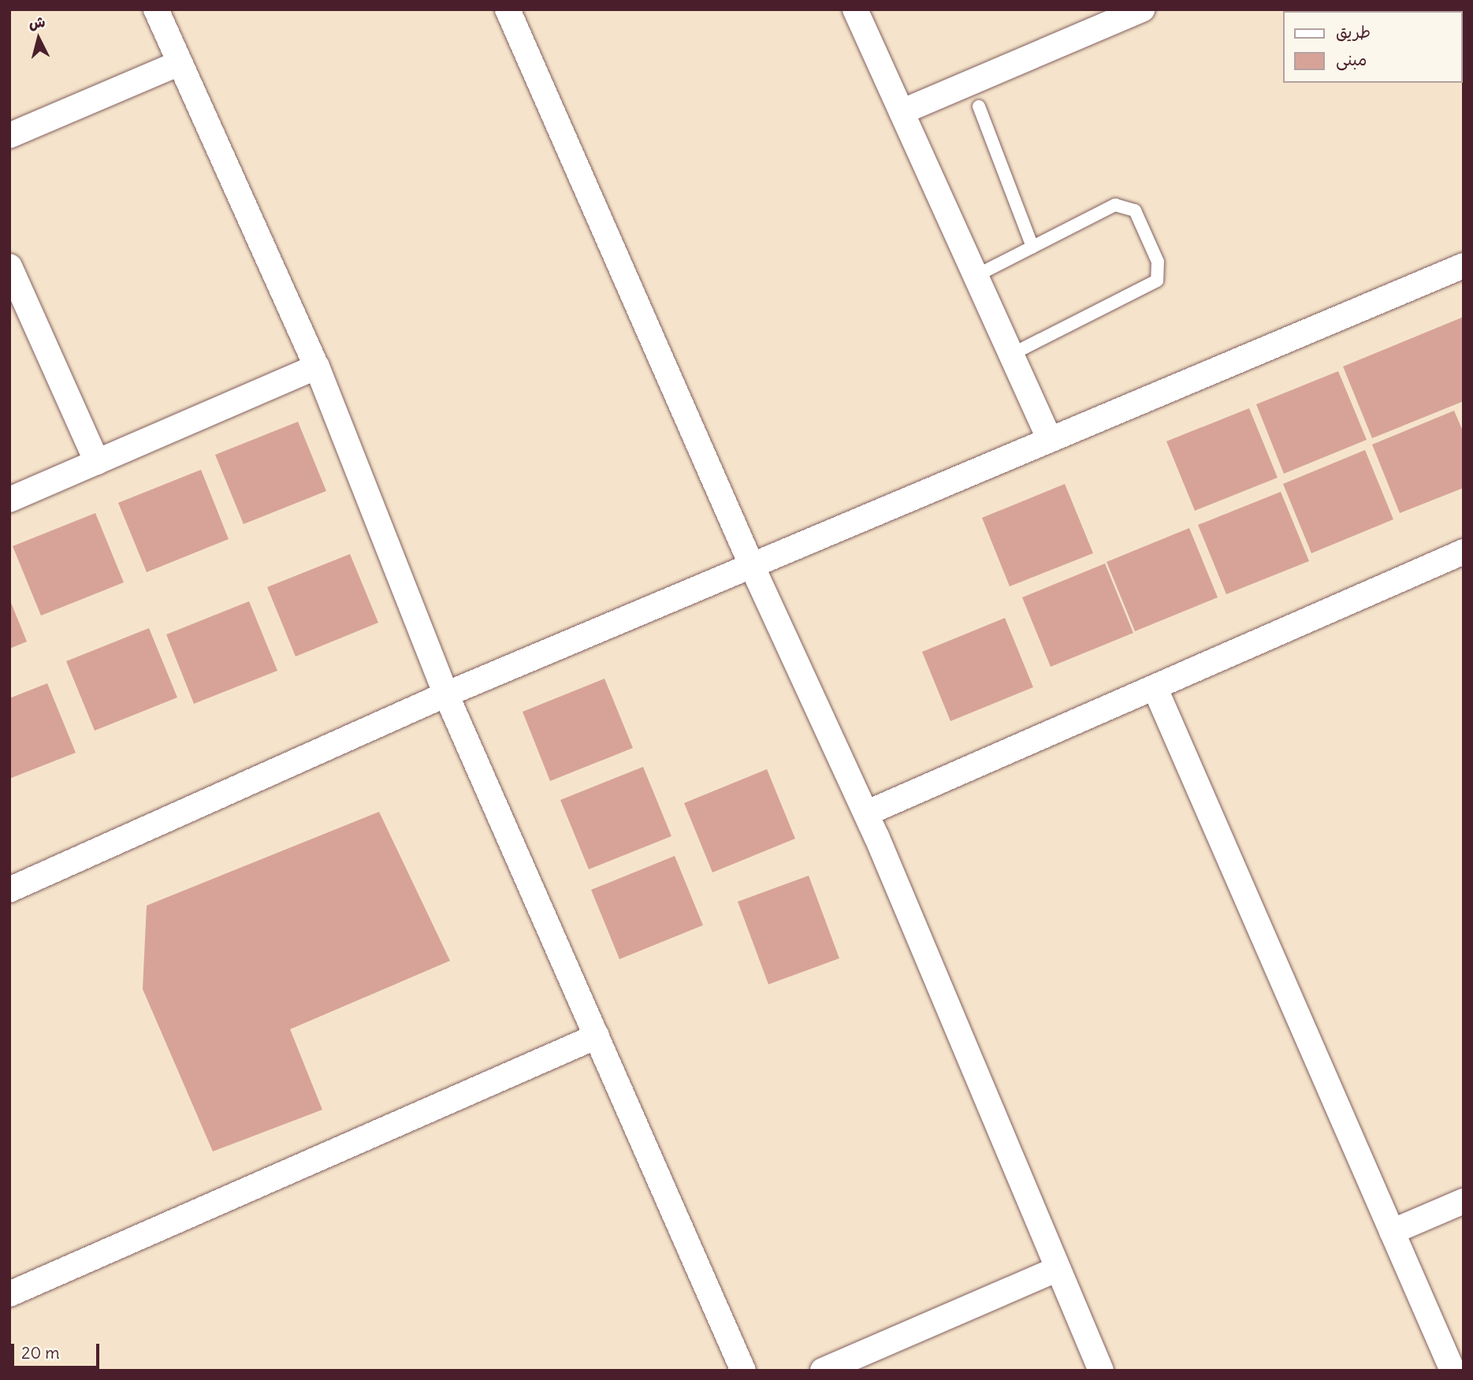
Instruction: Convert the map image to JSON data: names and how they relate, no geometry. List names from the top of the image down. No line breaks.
{"legend":["طريق","مبنى"],"scale_bar":"20 m","north":"top"}
